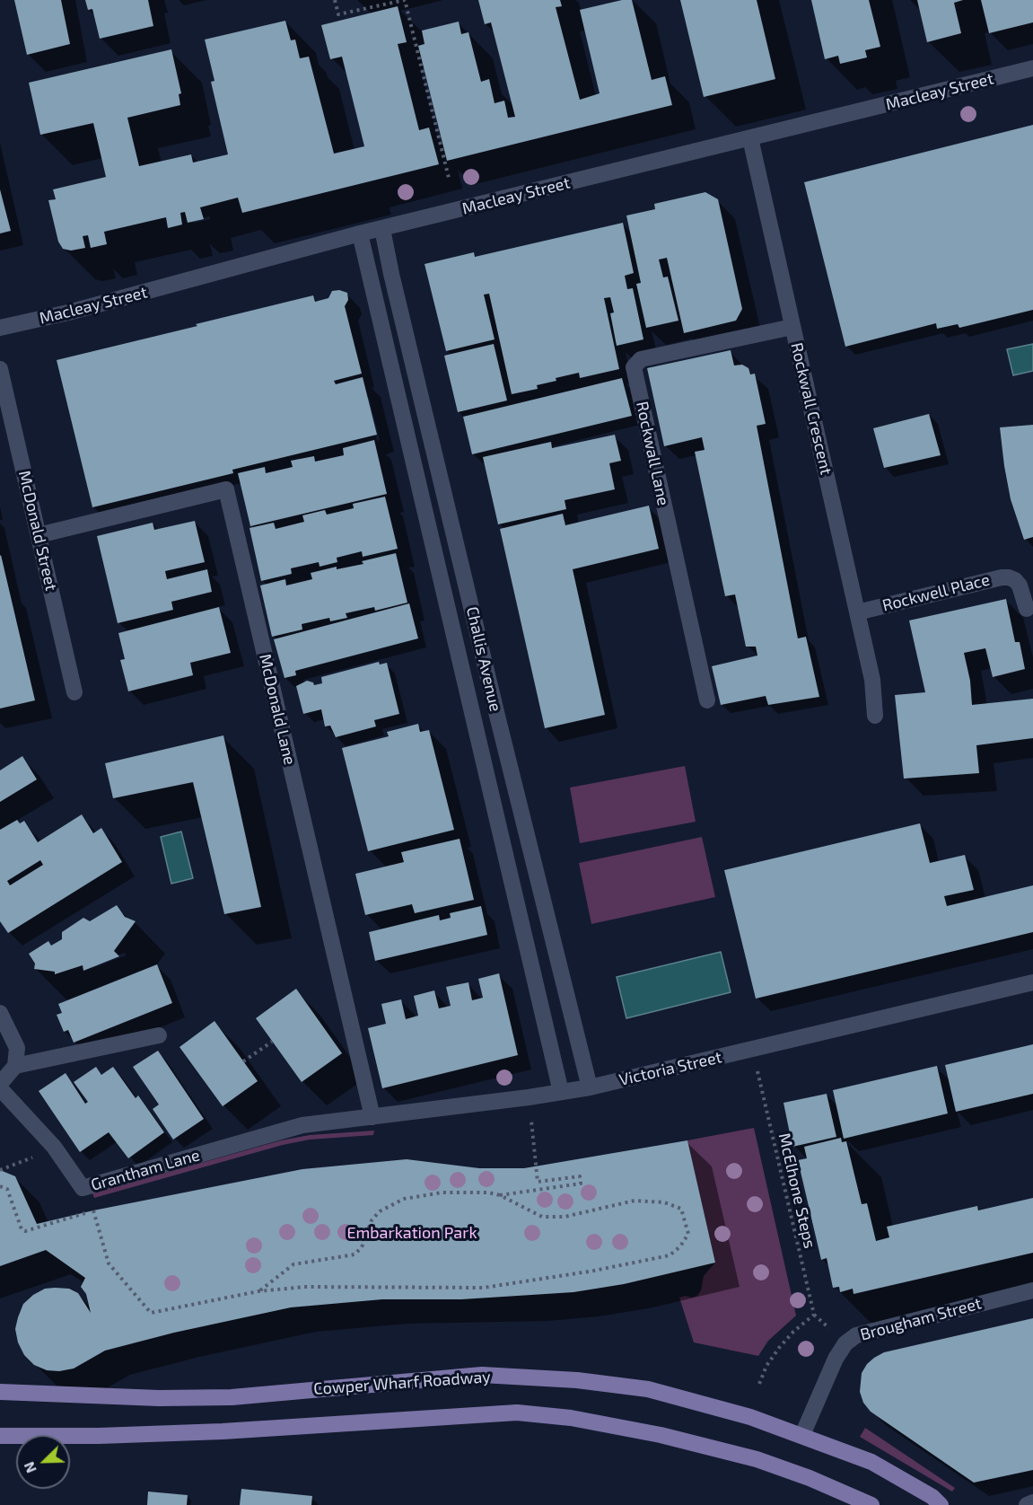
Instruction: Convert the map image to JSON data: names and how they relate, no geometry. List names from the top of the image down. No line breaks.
{"streets":{"main road":["Cowper Wharf Roadway"],"street":["Macleay Street","Rockwall Crescent","Rockwall Lane","McDonald Street","Rockwell Place","Challis Avenue","McDonald Lane","Victoria Street","Grantham Lane","Brougham Street"],"path":["McElhone Steps"]},"crossings":[["Macleay Street","Rockwall Crescent"],["Macleay Street","Challis Avenue"],["Rockwall Crescent","Rockwall Lane"],["Rockwall Crescent","Rockwell Place"],["McDonald Street","McDonald Lane"],["Challis Avenue","Victoria Street"],["McDonald Lane","Victoria Street"],["Victoria Street","Grantham Lane"],["Victoria Street","McElhone Steps"],["Brougham Street","Cowper Wharf Roadway"]],"parks":["Embarkation Park"],"north":"bottom left"}
